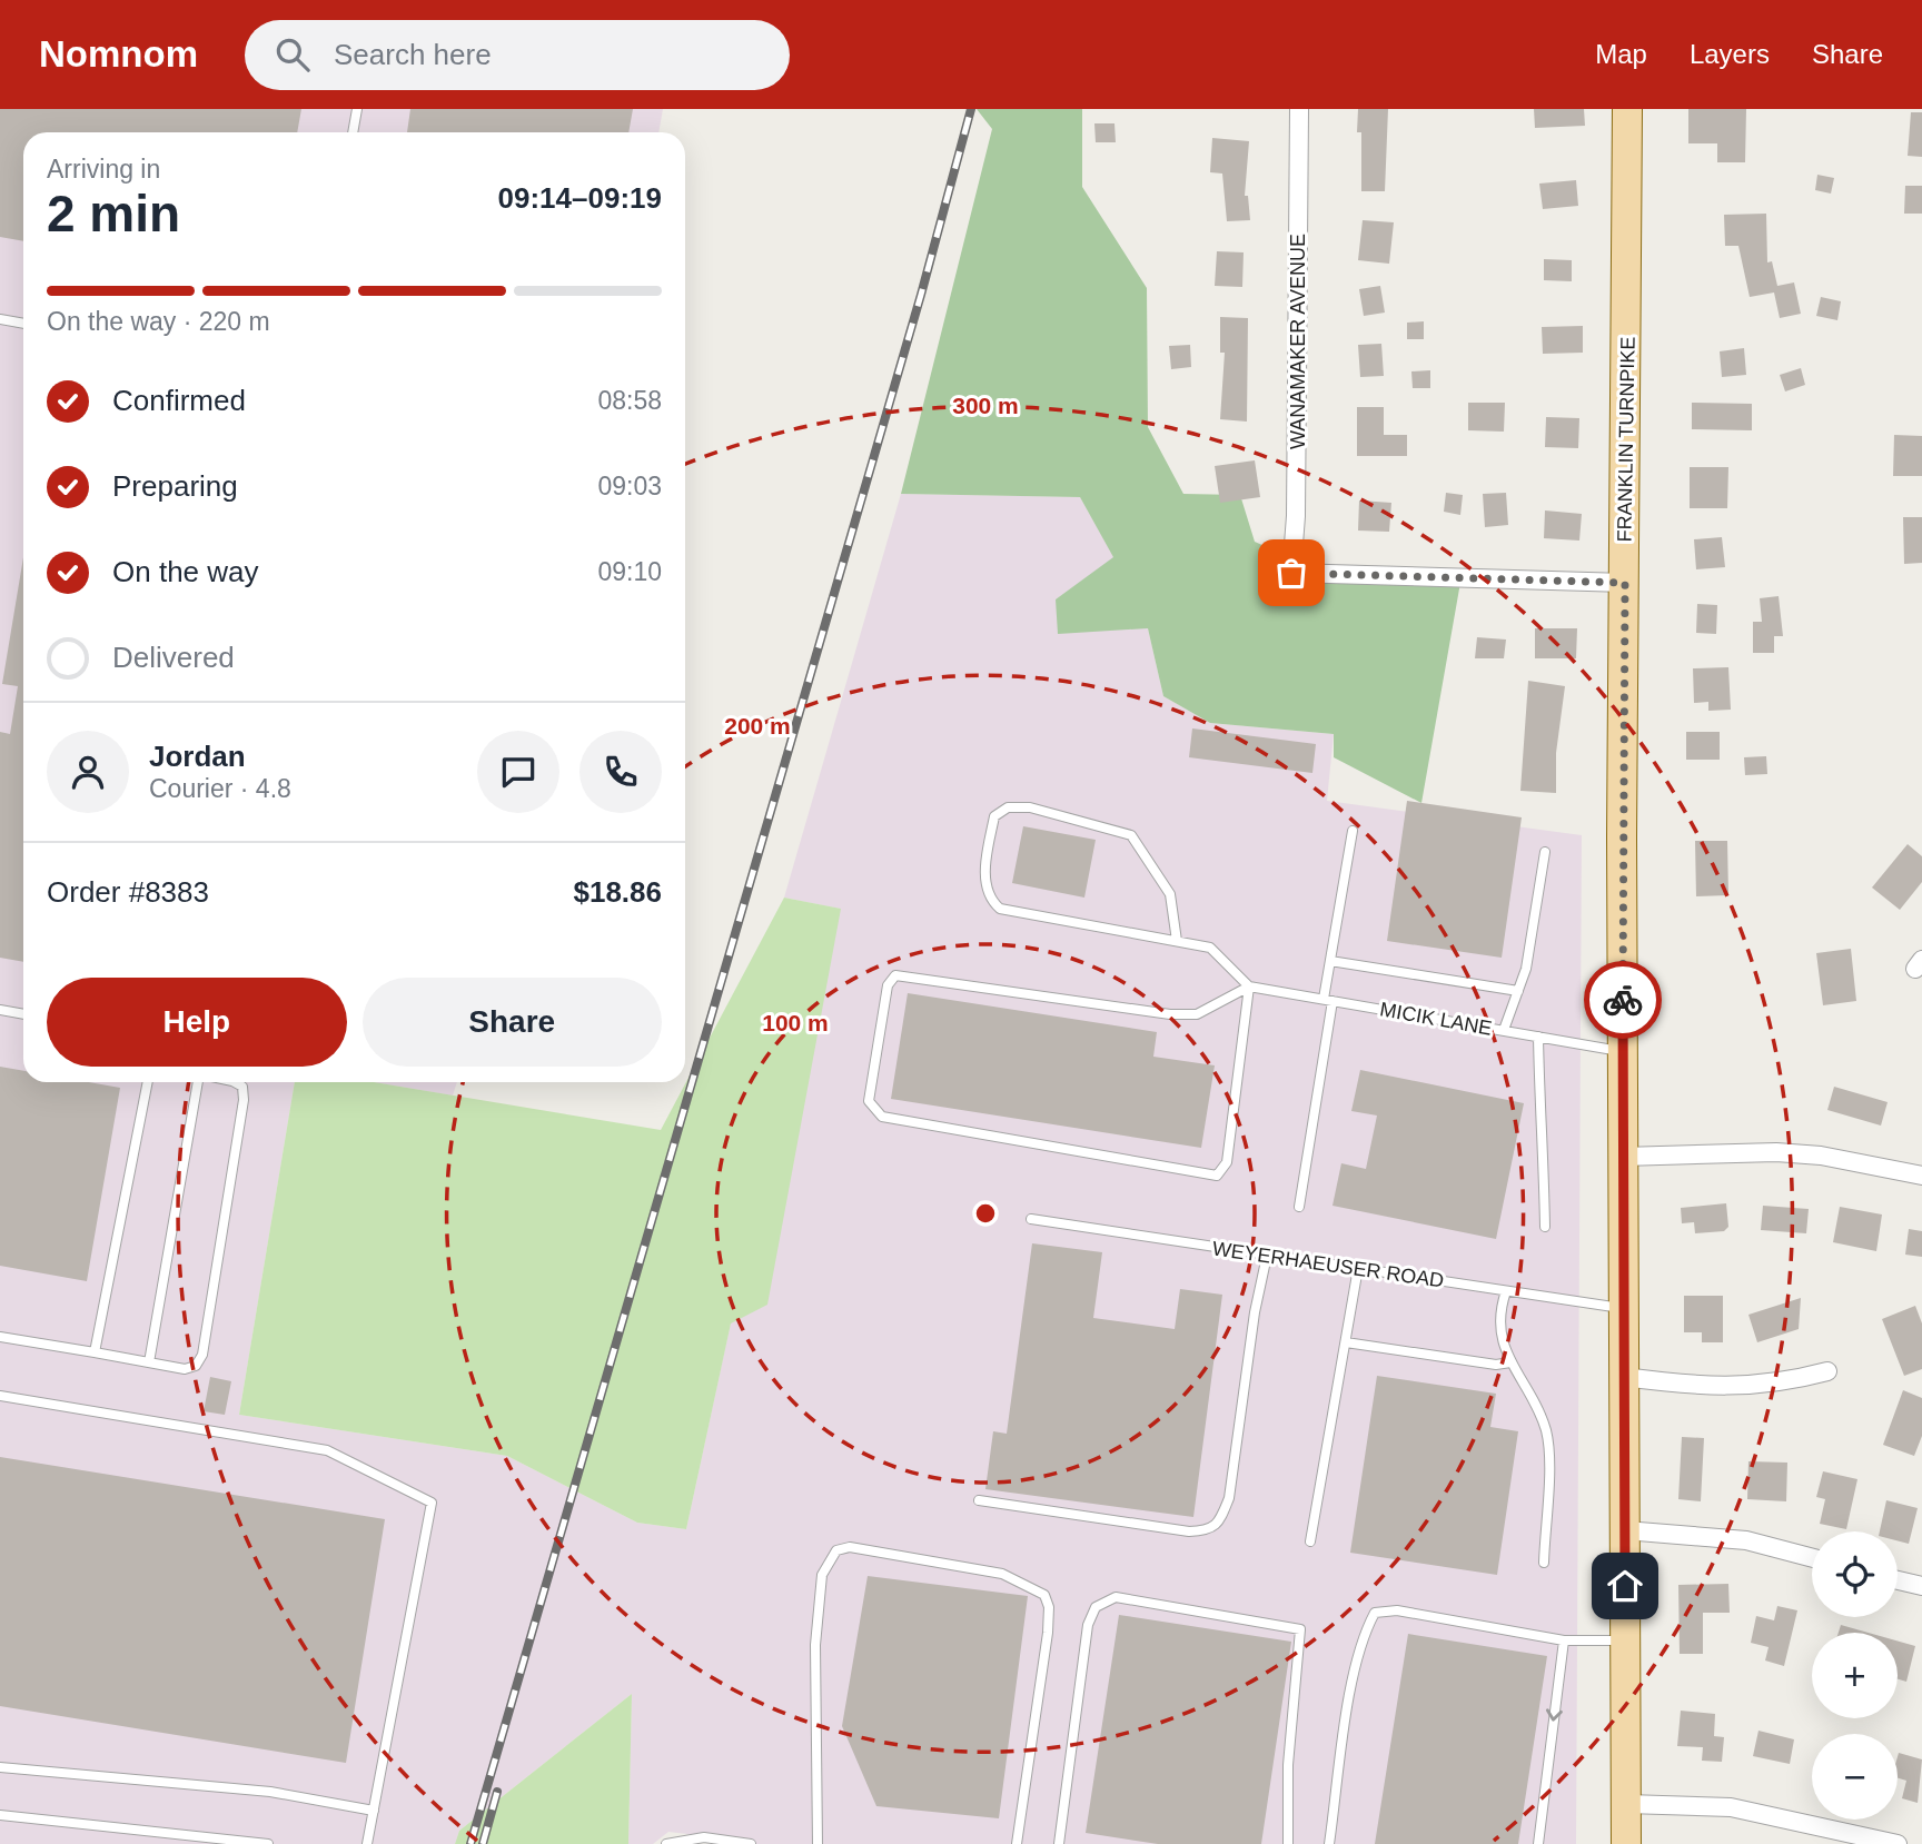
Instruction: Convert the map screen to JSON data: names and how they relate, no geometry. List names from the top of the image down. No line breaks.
{"streets":{"main road":["FRANKLIN TURNPIKE"],"street":["WANAMAKER AVENUE"],"lane":["MICIK LANE","WEYERHAEUSER ROAD"]},"crossings":[["WANAMAKER AVENUE","FRANKLIN TURNPIKE"],["FRANKLIN TURNPIKE","MICIK LANE"],["FRANKLIN TURNPIKE","WEYERHAEUSER ROAD"]],"page":{"header":"Nomnom","search":"Search here","nav":["Map","Layers","Share"],"heading":["2 min","Arriving in","09:14–09:19"],"panel":["Jordan","Courier · 4.8","Order #8383","$18.86"],"bar":"On the way · 220 m","list":[["Confirmed","08:58"],["Preparing","09:03"],["On the way","09:10"],"Delivered"],"buttons":["Help","Share"],"map_buttons":["+","−"]},"rings":["300 m","200 m","100 m"]}
